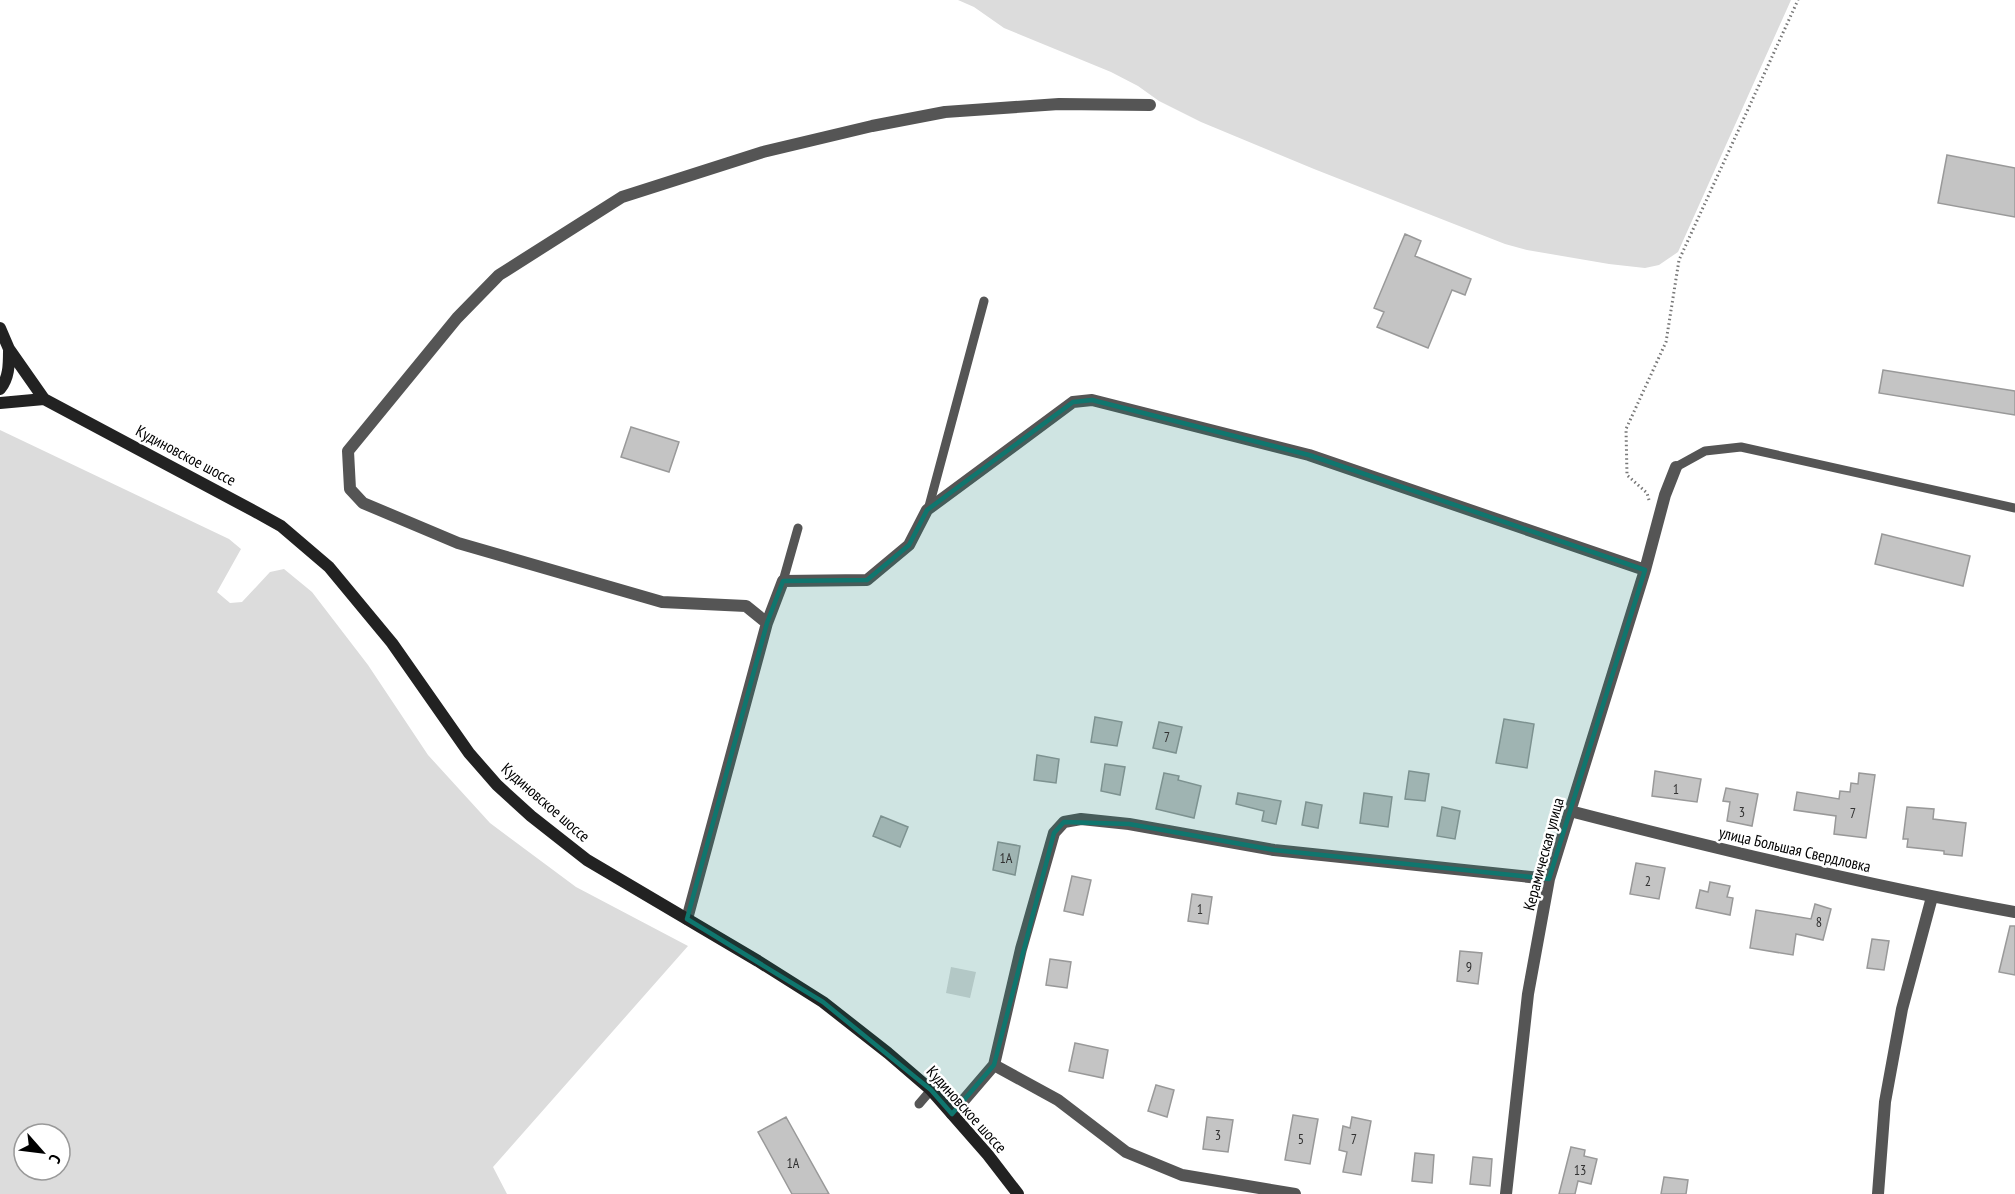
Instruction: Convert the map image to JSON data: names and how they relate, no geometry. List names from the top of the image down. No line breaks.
{"streets":{"main road":["Кудиновское шоссе"],"street":["улица Большая Свердловка","Керамическая улица"]},"crossings":[["улица Большая Свердловка","Керамическая улица"]],"house_numbers":["7","1","3","7","1А","2","1","8","9","3","5","7","1А","13"],"north":"bottom right"}
